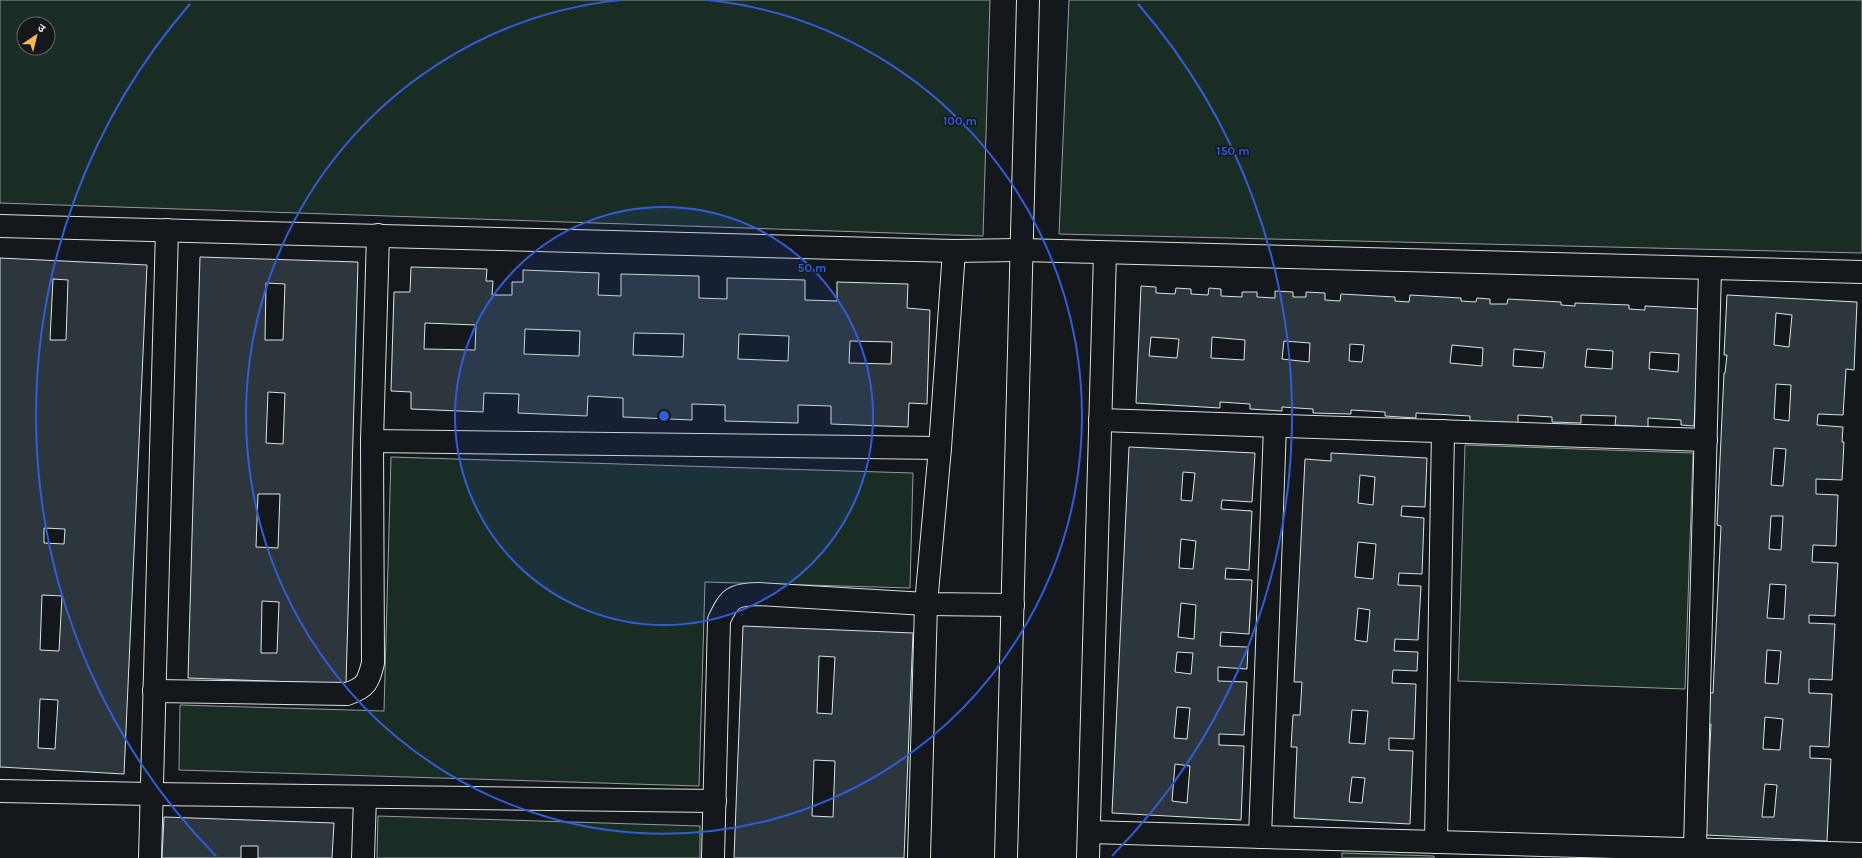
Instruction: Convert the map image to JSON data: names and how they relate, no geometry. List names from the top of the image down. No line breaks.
{"north":"top right","rings":["100 m","150 m","50 m"]}
